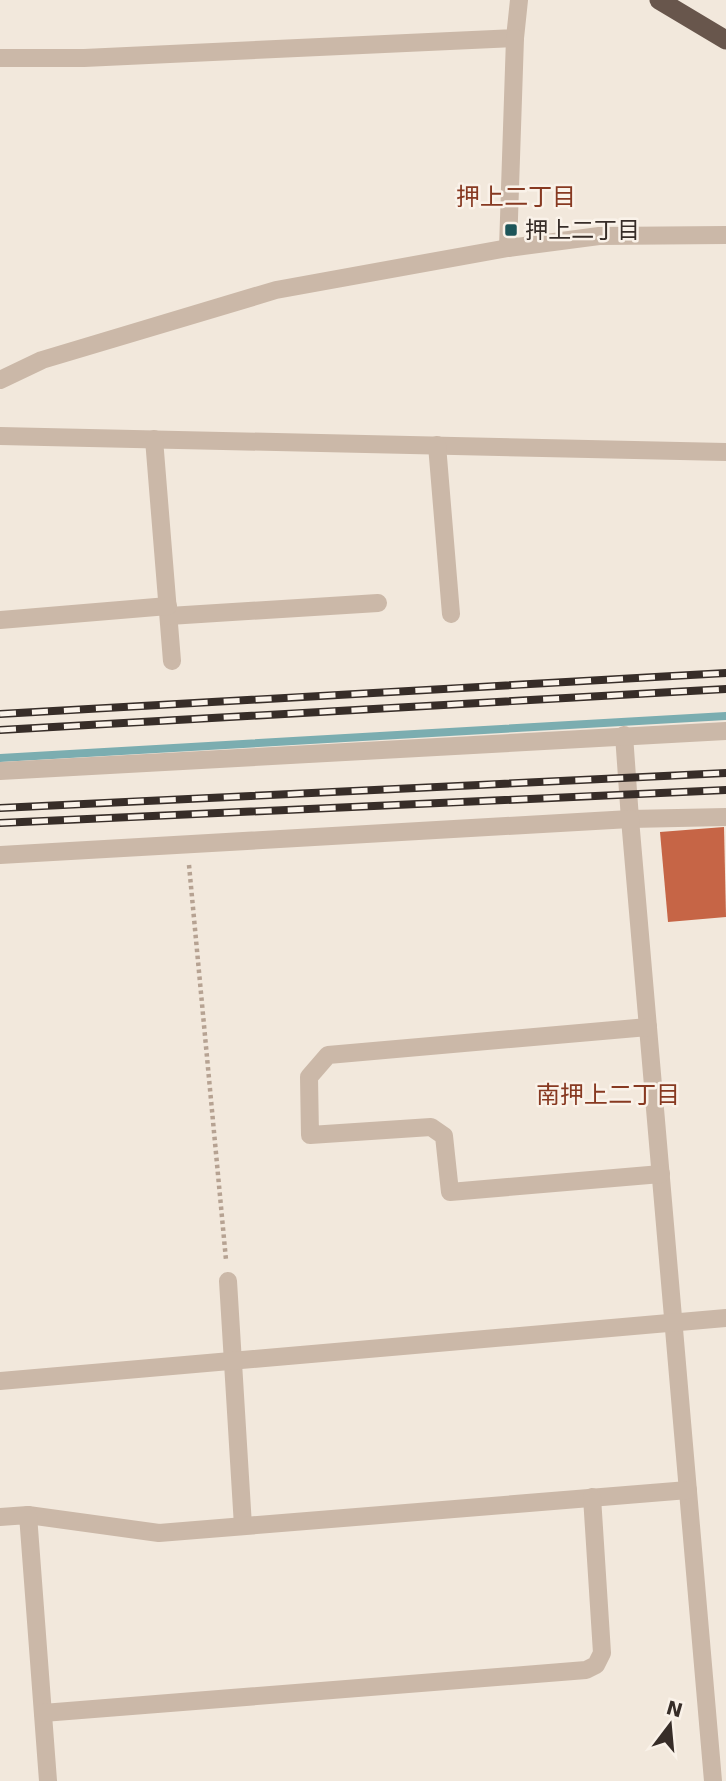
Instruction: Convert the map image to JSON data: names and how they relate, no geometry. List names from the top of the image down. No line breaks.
{"districts":["押上二丁目","南押上二丁目"],"places":{"transit":["押上二丁目"]},"north":"top"}
